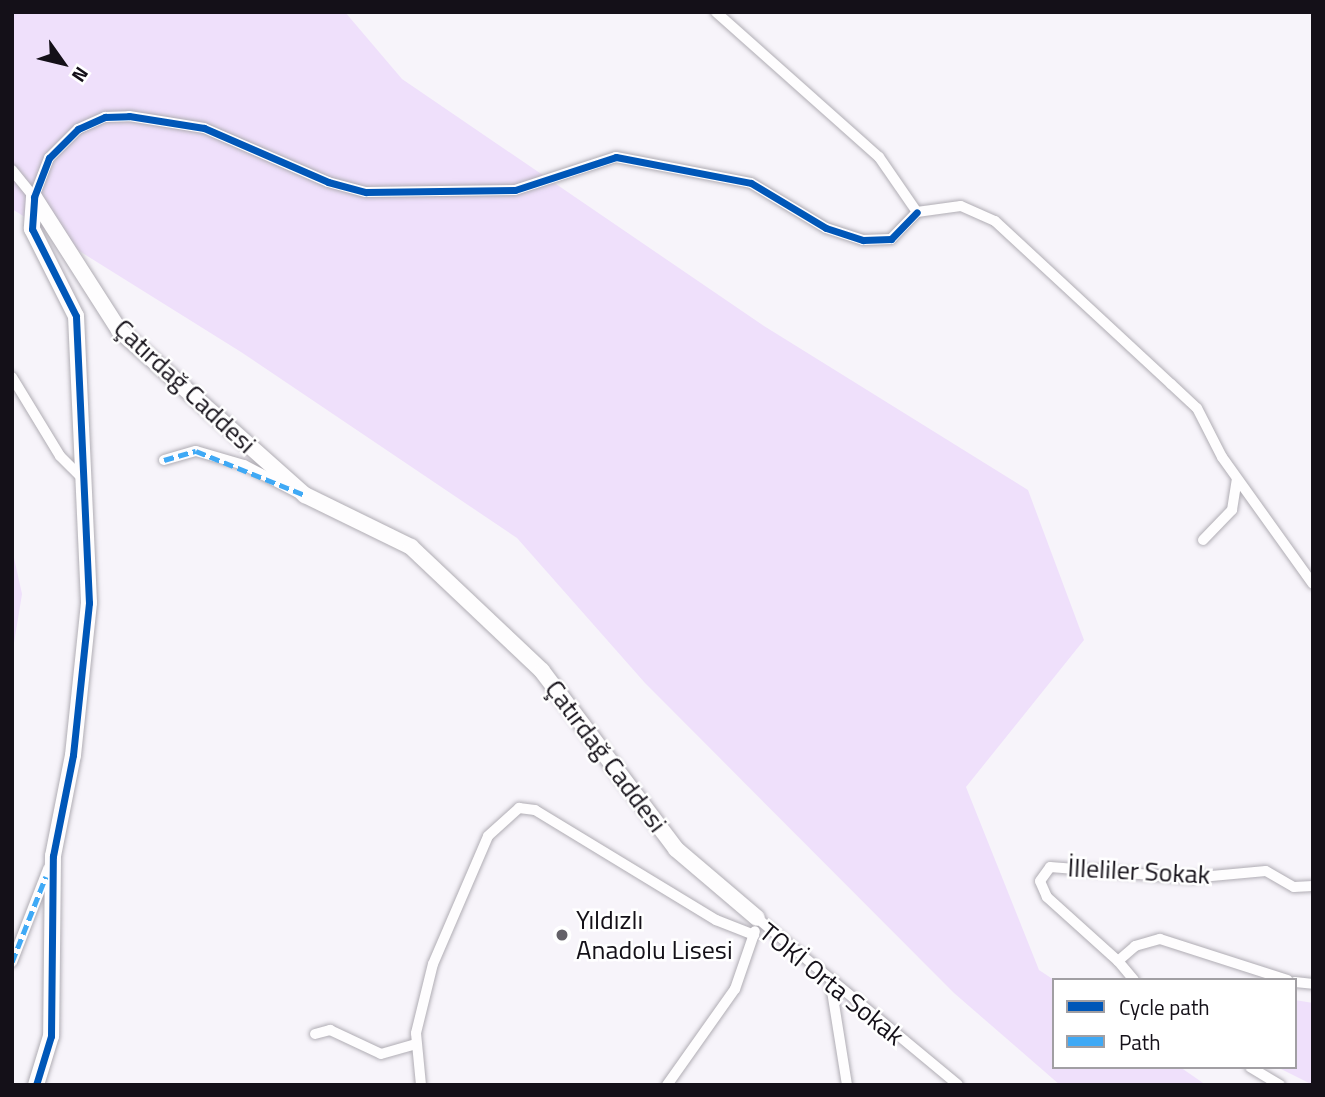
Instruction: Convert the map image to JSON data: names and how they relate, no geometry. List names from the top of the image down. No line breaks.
{"streets":{"street":["Çatırdağ Caddesi","İlleliler Sokak","TOKİ Orta Sokak"]},"crossings":[["Çatırdağ Caddesi","TOKİ Orta Sokak"]],"places":["Yıldızlı Anadolu Lisesi"],"legend":["Cycle path","Path"],"north":"bottom right"}
